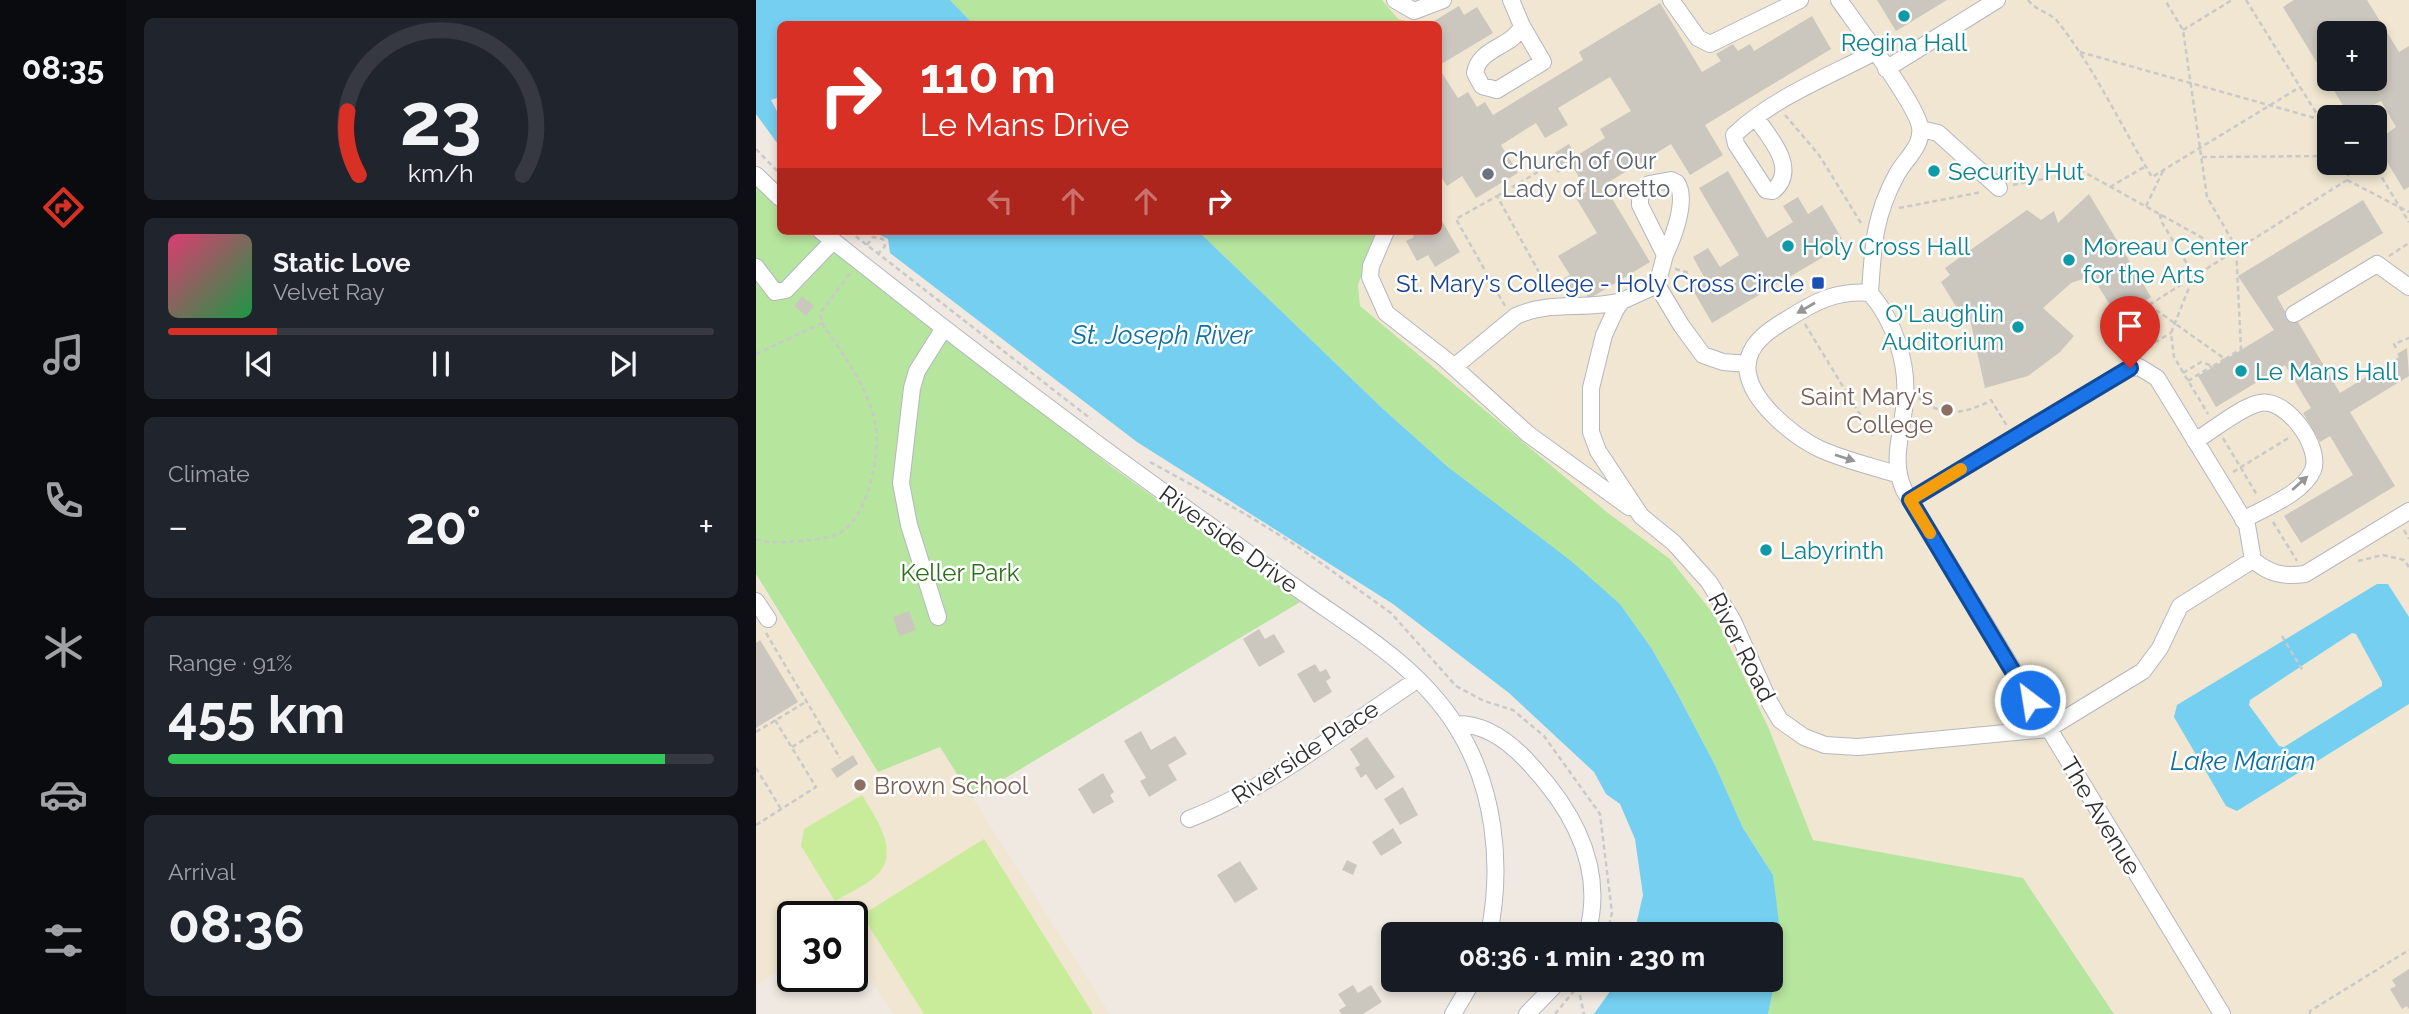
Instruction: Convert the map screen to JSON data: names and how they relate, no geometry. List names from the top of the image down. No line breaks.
{"streets":{"street":["Riverside Drive","River Road","Riverside Place","The Avenue"]},"crossings":[["Riverside Drive","Riverside Place"],["River Road","The Avenue"]],"water":["St. Joseph River","Lake Marian"],"parks":["Keller Park"],"places":{"other":["Regina Hall","Security Hut","Church of Our Lady of Loretto","Holy Cross Hall","Moreau Center for the Arts","O'Laughlin Auditorium","Le Mans Hall","Saint Mary's College","Labyrinth","Brown School"],"transit":["St. Mary's College - Holy Cross Circle"]},"page":{"tabs":"08:35","map_buttons":["+","−"],"turn":["110 m","Le Mans Drive"],"song":["Static Love","Velvet Ray"],"tile":["Climate",["Range · 91%","455 km"],["Arrival","08:36"]],"heat":["−","20°","+"],"limit":"30","trip":"08:36 · 1 min · 230 m","gauge":["23","km/h"]}}
